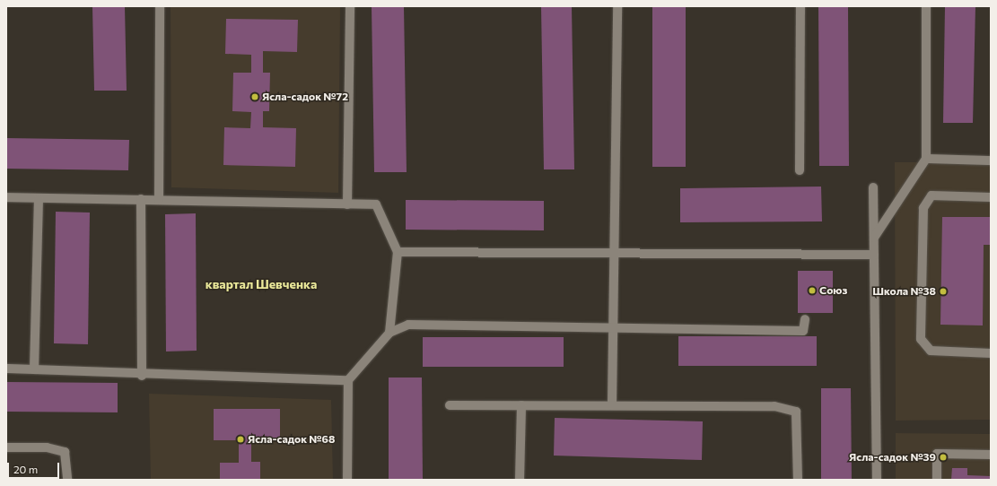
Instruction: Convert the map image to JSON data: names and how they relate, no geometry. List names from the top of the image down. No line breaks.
{"districts":["квартал Шевченка"],"places":["Ясла-садок №72","Союз","Школа №38","Ясла-садок №68","Ясла-садок №39"],"scale_bar":"20 m"}
